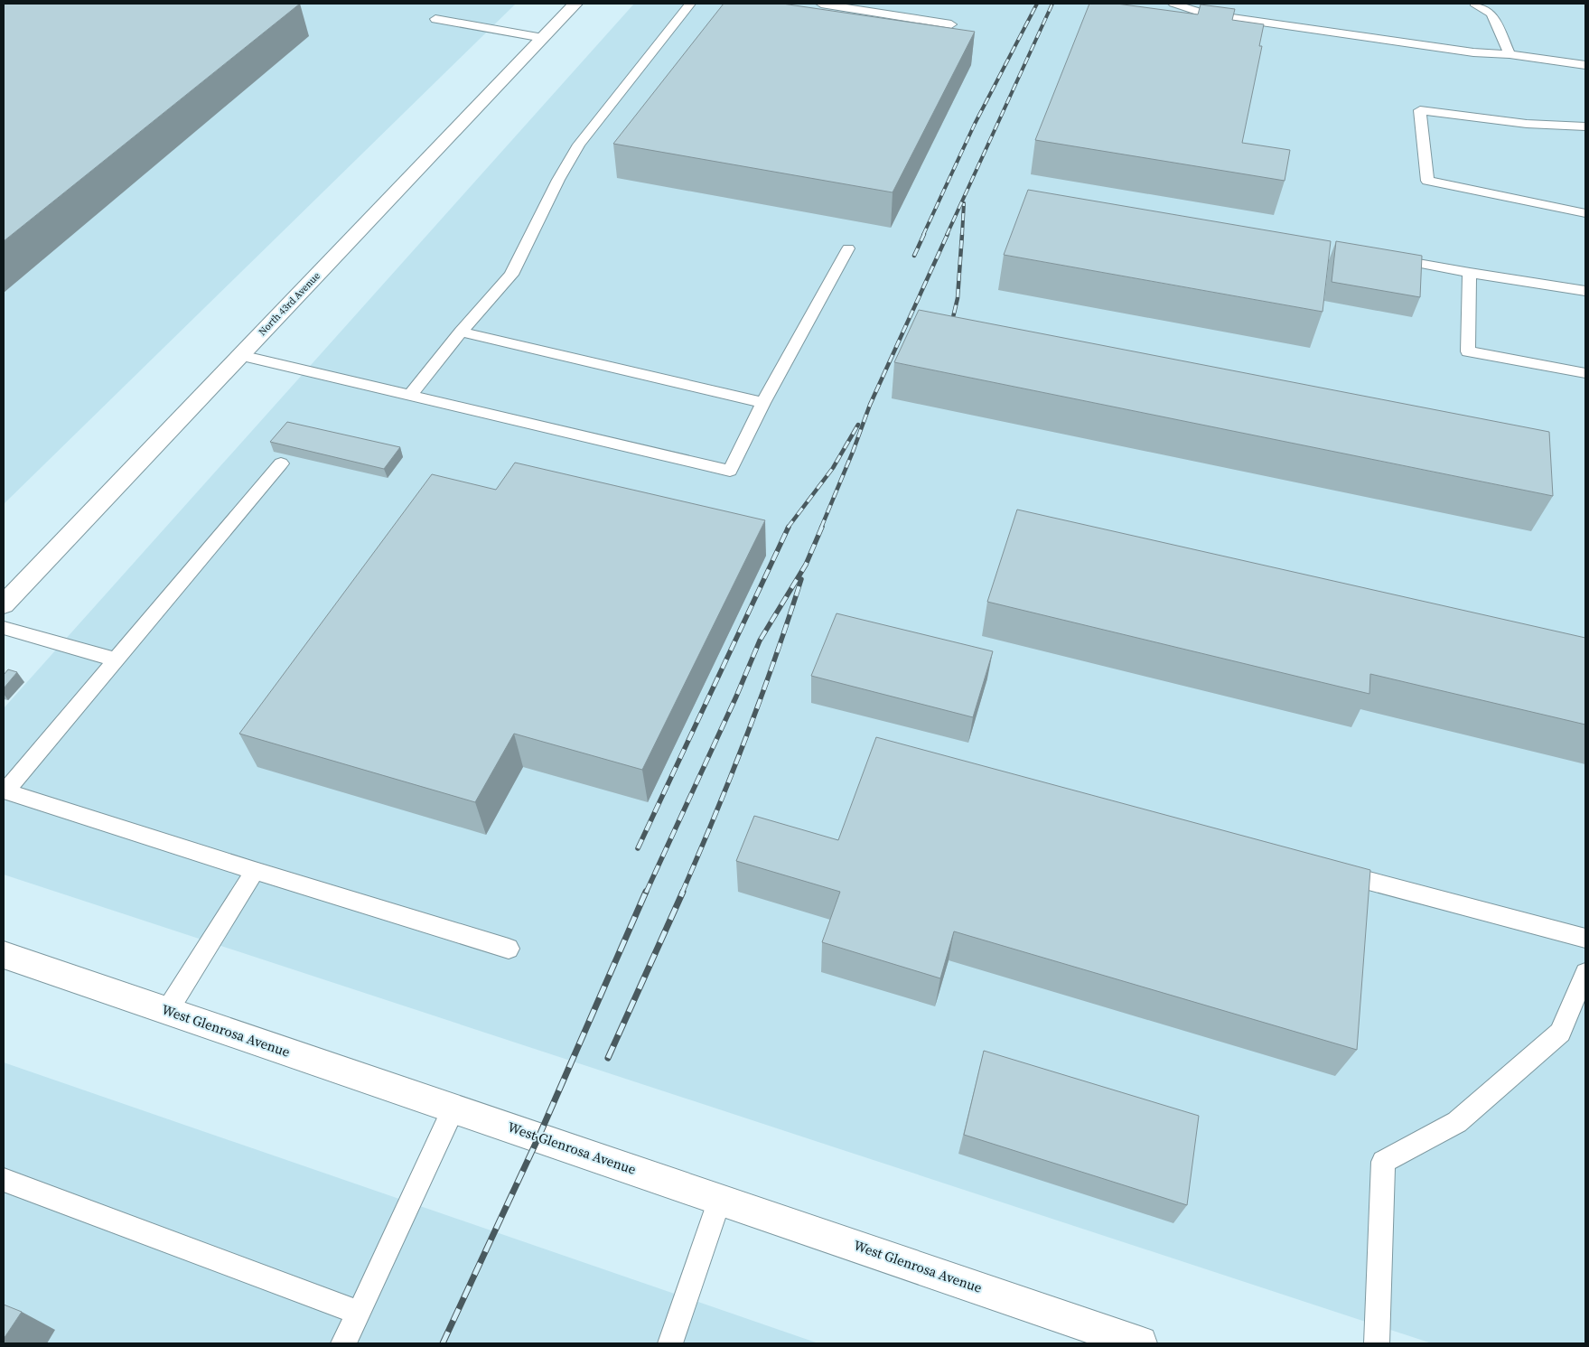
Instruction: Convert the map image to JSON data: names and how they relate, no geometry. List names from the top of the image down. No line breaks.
{"streets":{"main road":["North 43rd Avenue","West Glenrosa Avenue"]}}
